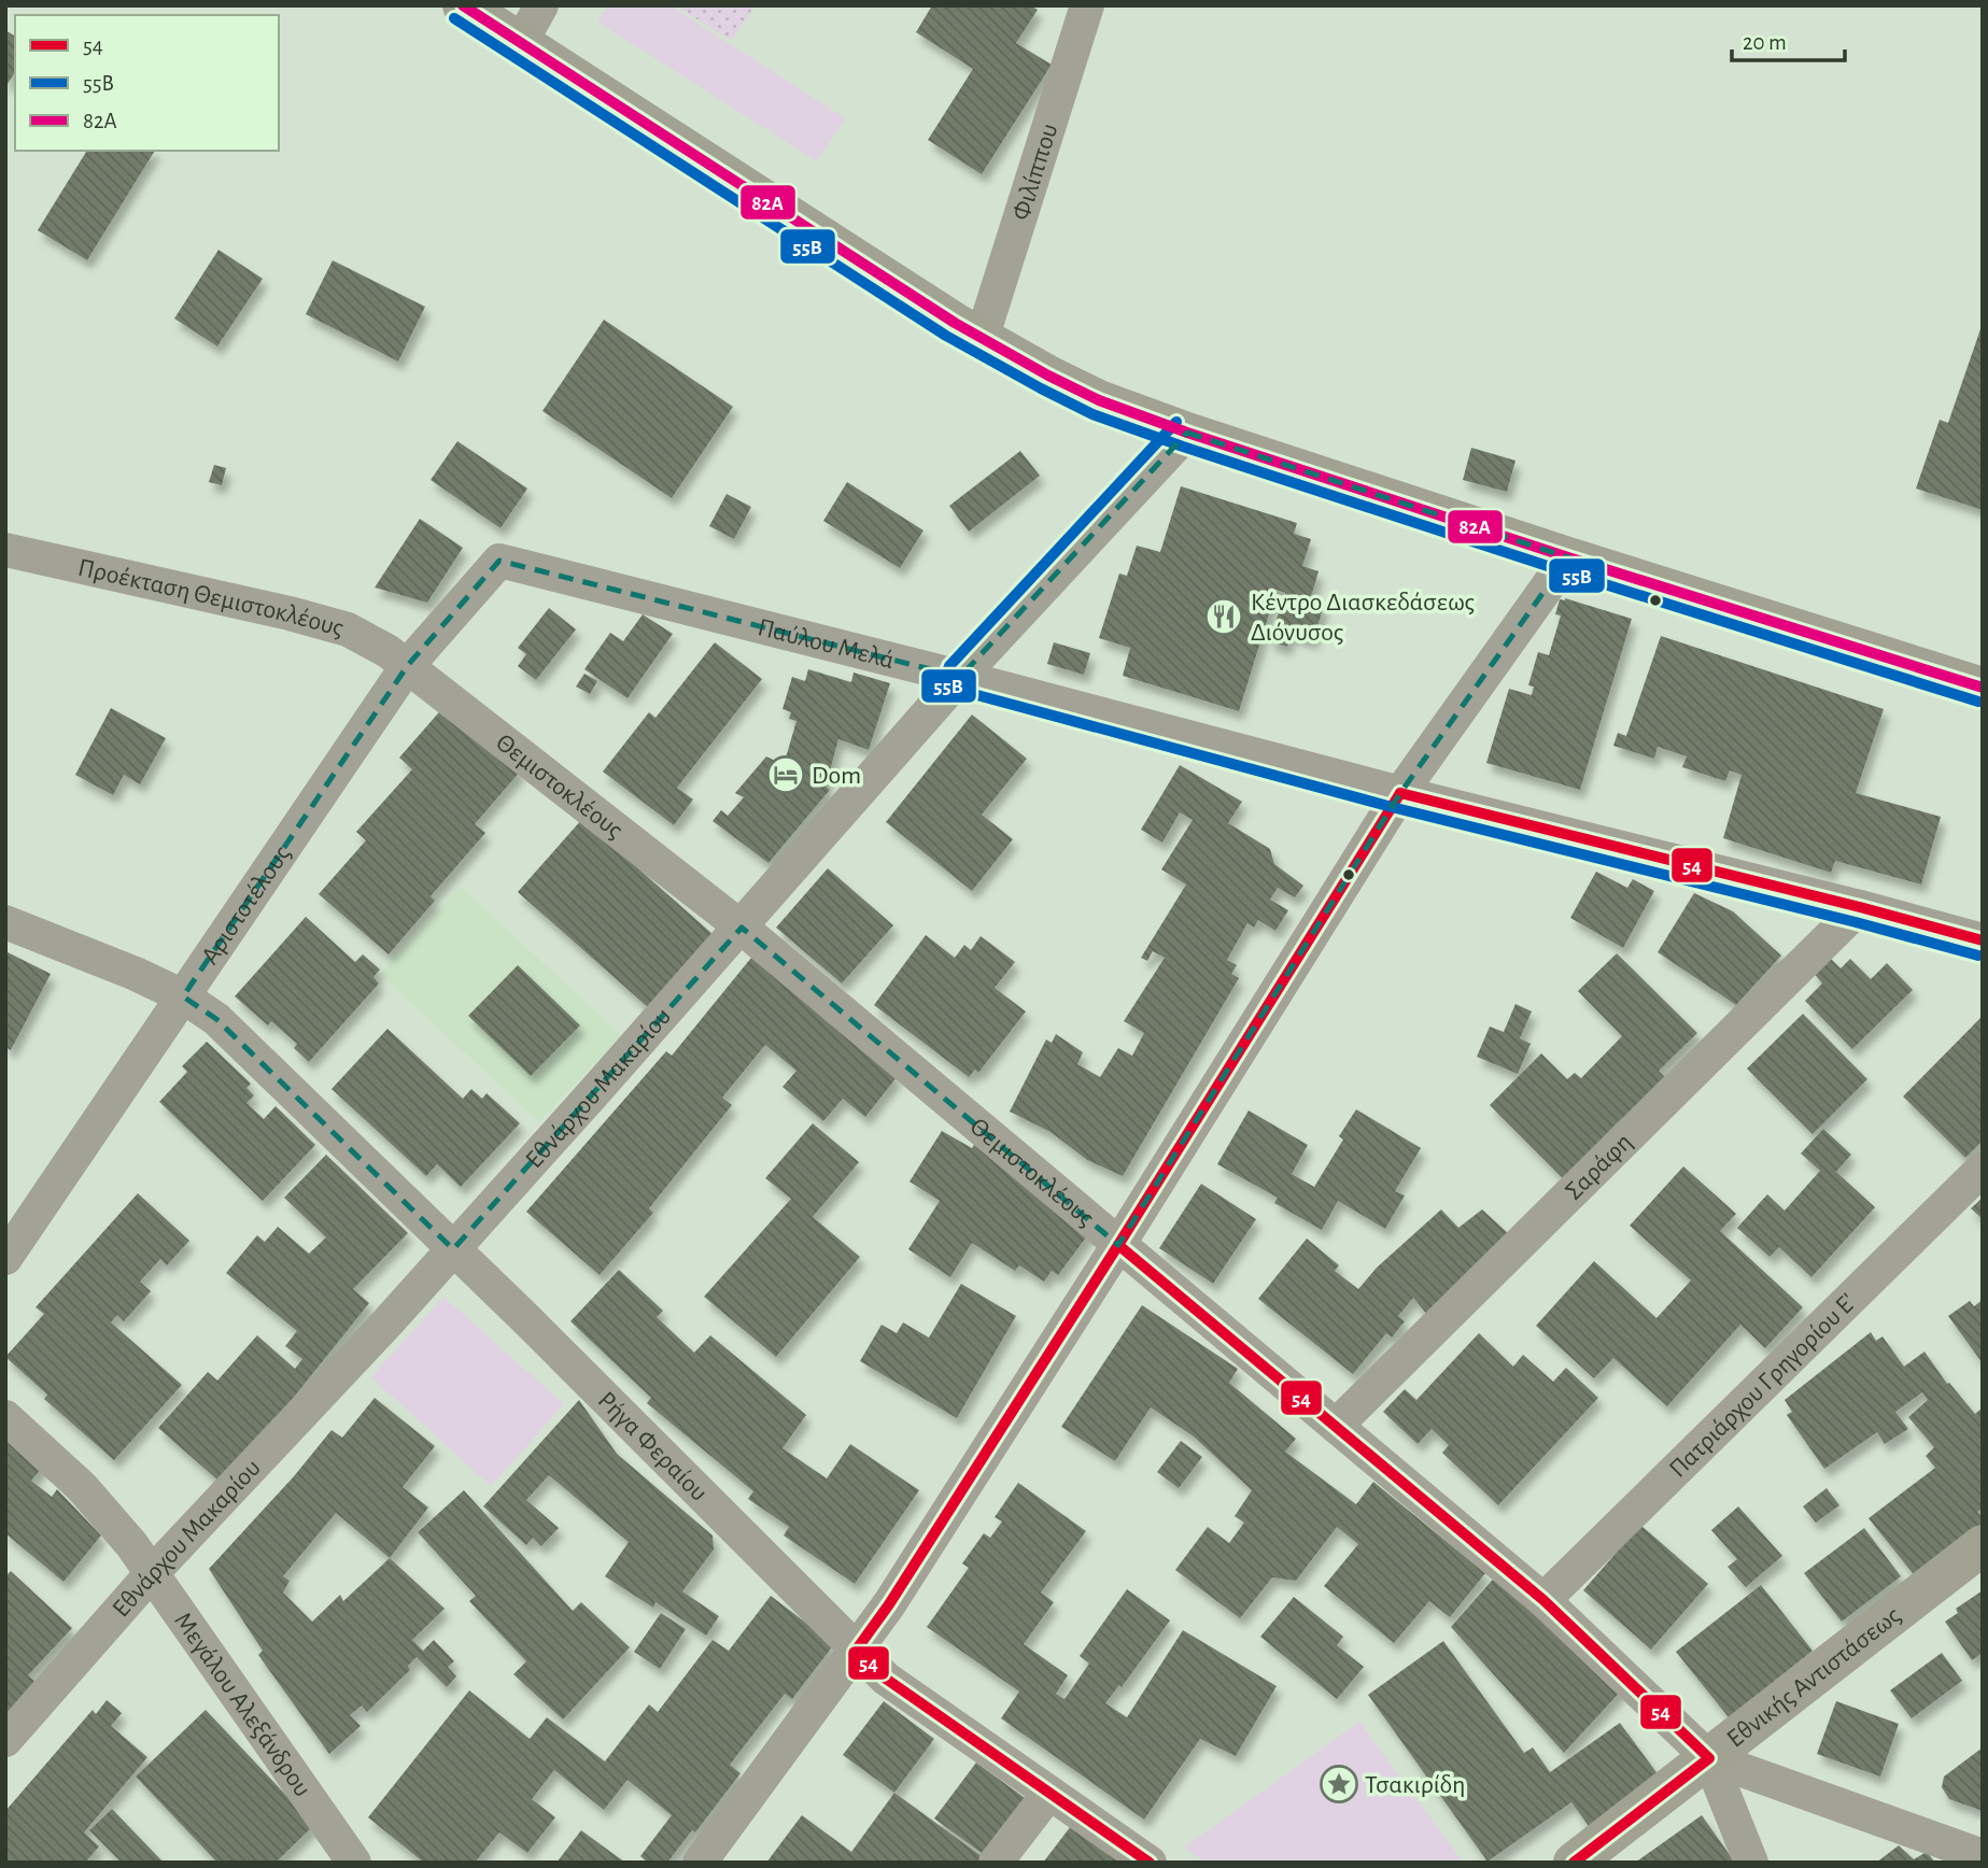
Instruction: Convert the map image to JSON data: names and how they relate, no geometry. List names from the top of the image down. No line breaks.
{"streets":{"main road":["Εθνικής Αντιστάσεως"],"street":["Φιλίππου","Προέκταση Θεμιστοκλέους","Παύλου Μελά","Θεμιστοκλέους","Αριστοτέλους","Εθνάρχου Μακαρίου","Σαράφη","Πατριάρχου Γρηγορίου Ε'","Ρήγα Φεραίου","Μεγάλου Αλεξάνδρου"]},"crossings":[["Προέκταση Θεμιστοκλέους","Θεμιστοκλέους"],["Προέκταση Θεμιστοκλέους","Αριστοτέλους"],["Παύλου Μελά","Αριστοτέλους"],["Παύλου Μελά","Εθνάρχου Μακαρίου"],["Παύλου Μελά","Σαράφη"],["Θεμιστοκλέους","Αριστοτέλους"],["Θεμιστοκλέους","Εθνάρχου Μακαρίου"],["Θεμιστοκλέους","Σαράφη"],["Θεμιστοκλέους","Πατριάρχου Γρηγορίου Ε'"],["Θεμιστοκλέους","Εθνικής Αντιστάσεως"],["Αριστοτέλους","Ρήγα Φεραίου"],["Εθνάρχου Μακαρίου","Ρήγα Φεραίου"],["Εθνάρχου Μακαρίου","Μεγάλου Αλεξάνδρου"]],"places":{"restaurant":["Κέντρο Διασκεδάσεως Διόνυσος"],"hotel":["Dom"],"place":["Τσακιρίδη"]},"lines":["transit line 82Α","transit line 55Β","transit line 54"],"legend":["54","55Β","82Α"],"scale_bar":"20 m"}
